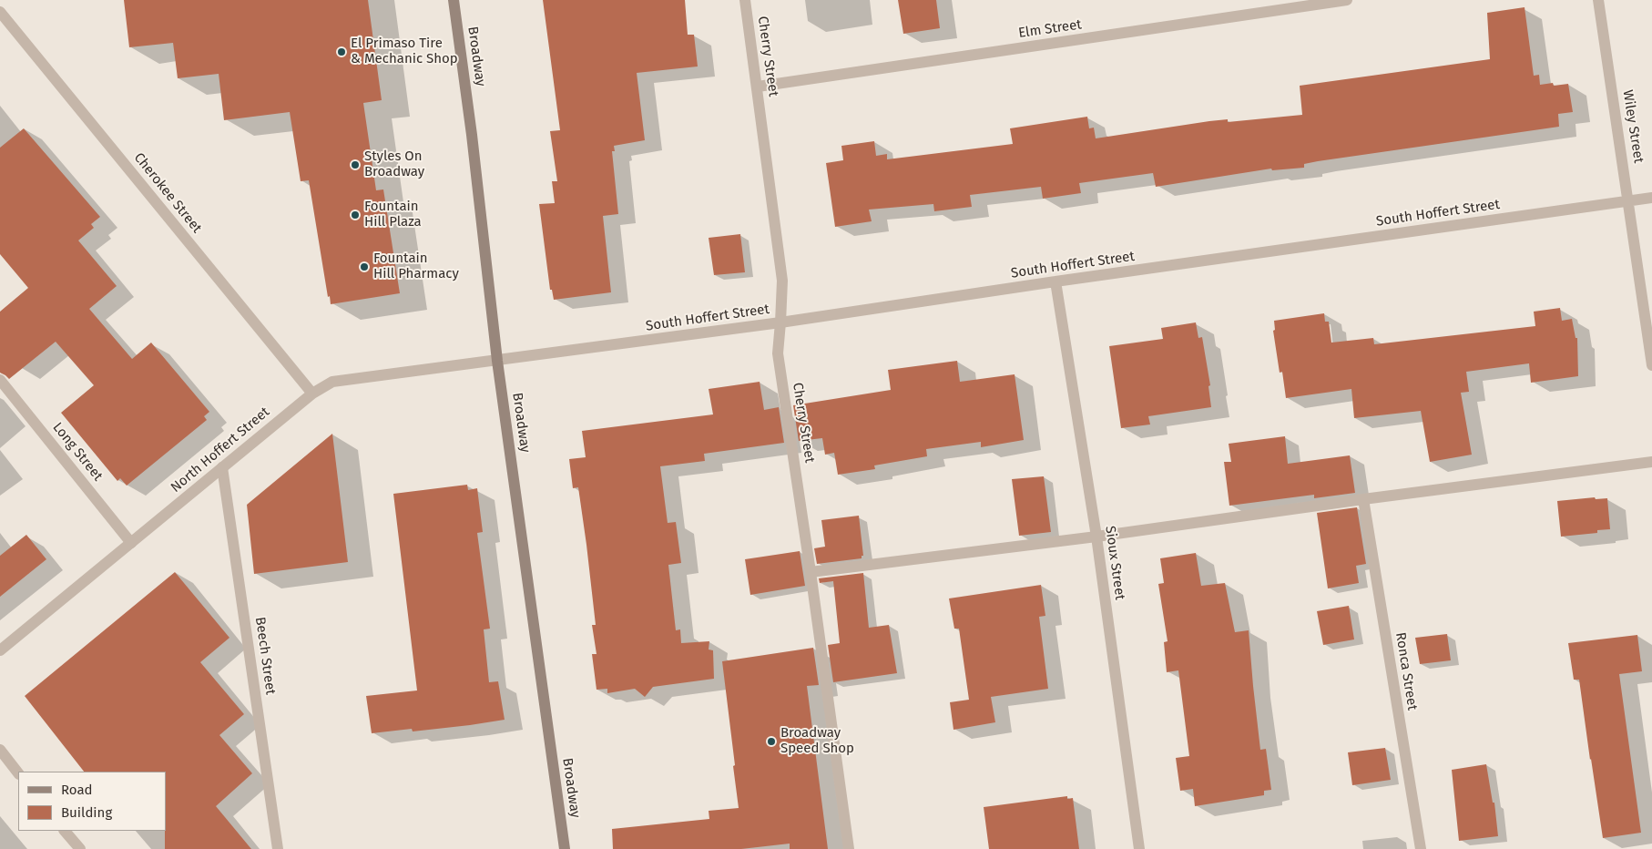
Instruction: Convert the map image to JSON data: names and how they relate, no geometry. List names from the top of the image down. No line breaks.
{"streets":{"main road":["Broadway"],"street":["Elm Street","Cherry Street","Wiley Street","Cherokee Street","South Hoffert Street","North Hoffert Street","Long Street","Sioux Street","Beech Street","Ronca Street"]},"crossings":[["Elm Street","Cherry Street"],["Broadway","South Hoffert Street"],["Broadway","North Hoffert Street"],["Cherry Street","South Hoffert Street"],["Wiley Street","South Hoffert Street"],["Cherokee Street","North Hoffert Street"],["South Hoffert Street","North Hoffert Street"],["South Hoffert Street","Sioux Street"],["North Hoffert Street","Long Street"],["North Hoffert Street","Beech Street"]],"places":["El Primaso Tire & Mechanic Shop","Styles On Broadway","Fountain Hill Plaza","Fountain Hill Pharmacy","Broadway Speed Shop"],"legend":["Road","Building"]}
